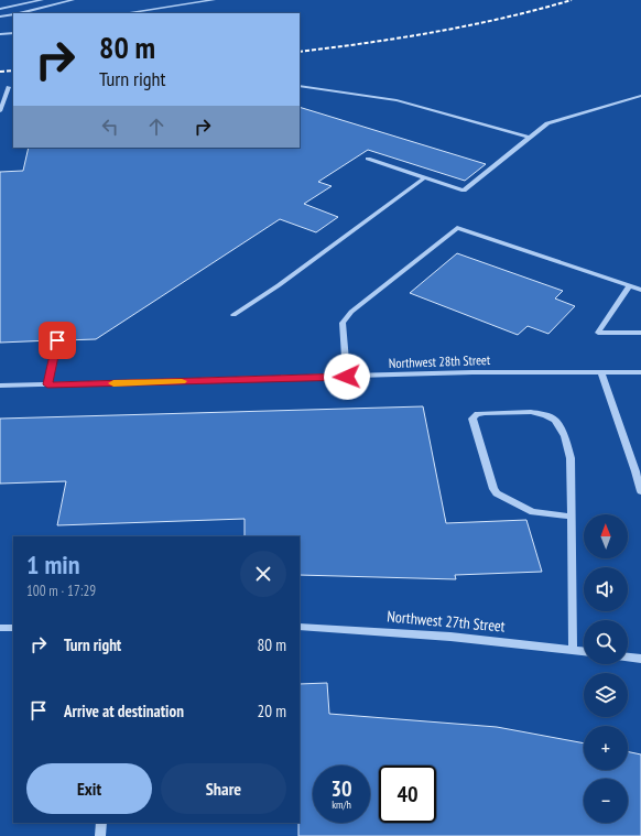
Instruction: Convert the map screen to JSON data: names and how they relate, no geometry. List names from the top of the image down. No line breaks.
{"streets":{"street":["Northwest 28th Street","Northwest 27th Street"]},"north":"top","page":{"turn":["80 m","Turn right"],"map_buttons":["+","−"],"heading":["1 min","100 m · 17:29"],"list":[{"name":"Turn right","value":"80 m"},{"name":"Arrive at destination","value":"20 m"}],"buttons":["Exit","Share"],"speed":"30 km/h","limit":"40"}}
